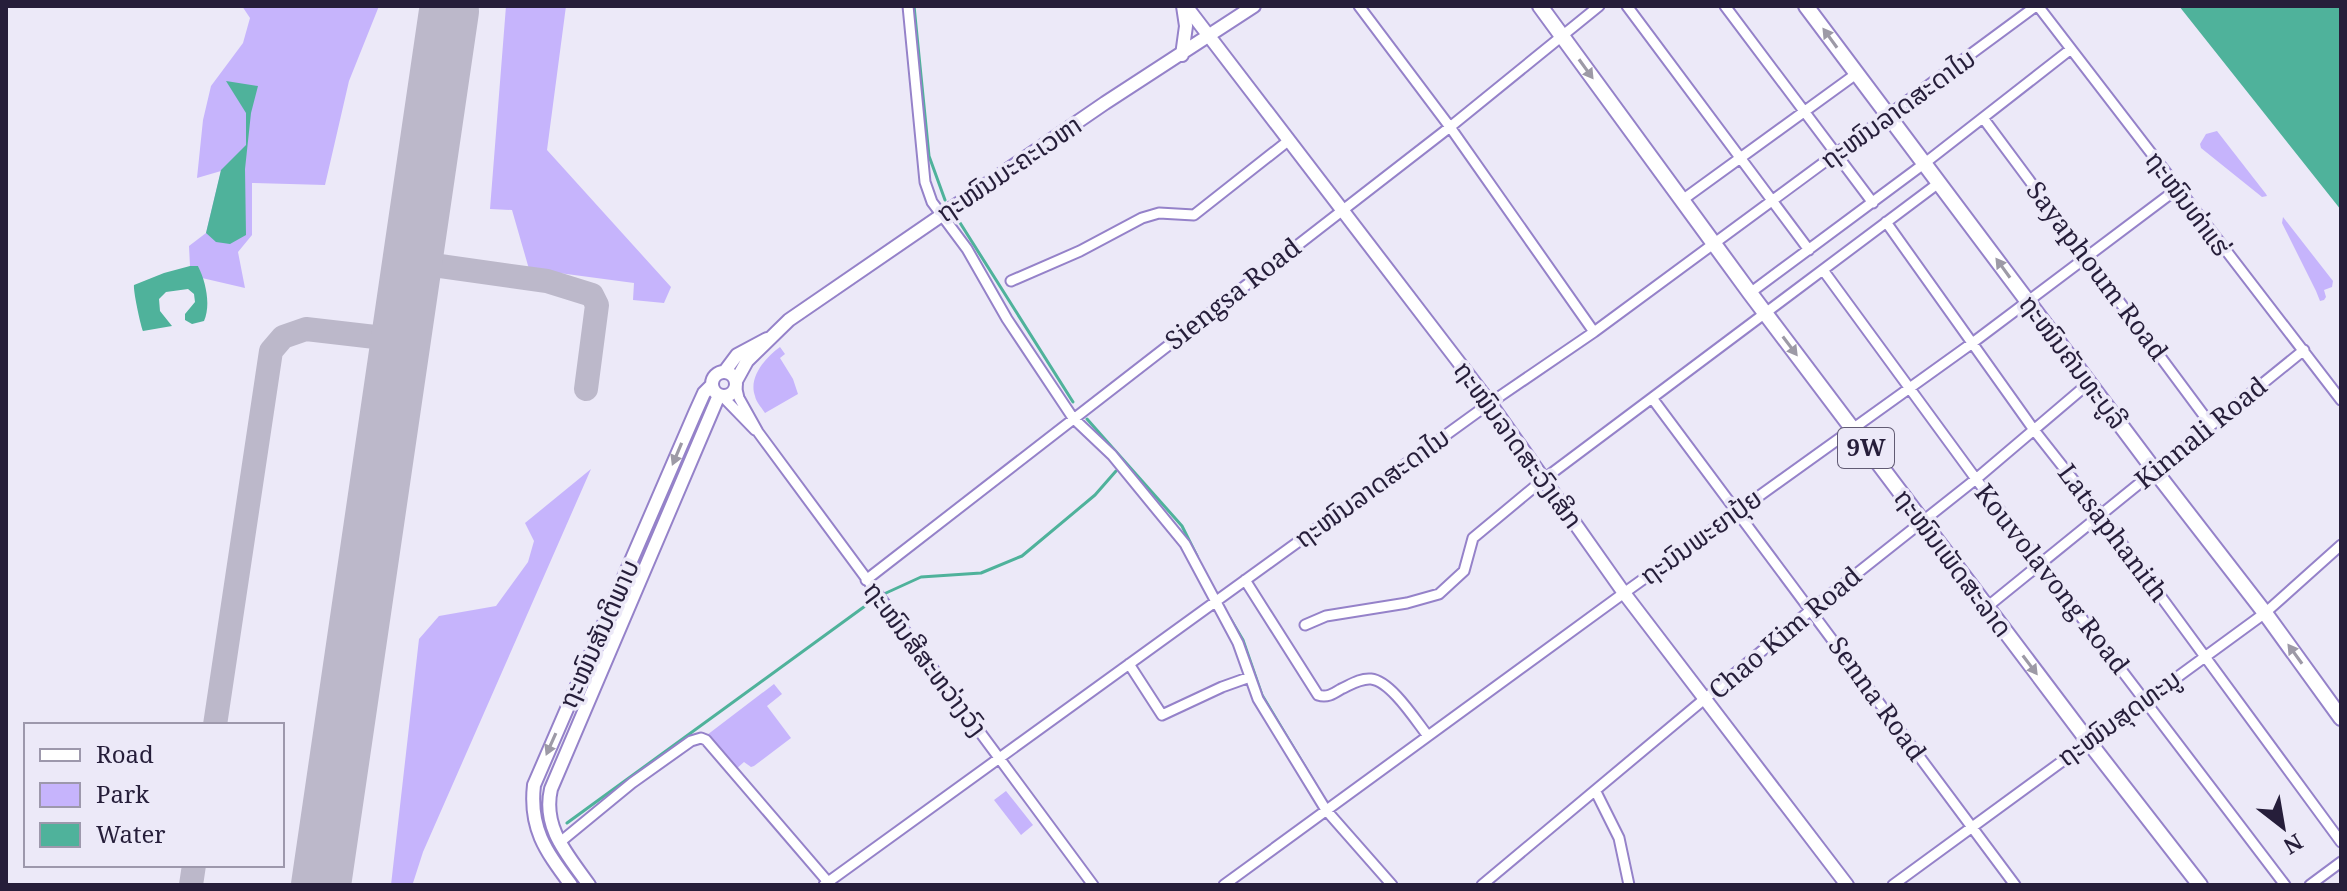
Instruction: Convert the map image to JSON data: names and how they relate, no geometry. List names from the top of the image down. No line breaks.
{"streets":{"main road":["ຖະໜົນຄັນທະບູລີ","9W","ຖະໜົນເພັດສະລາດ"],"street":["ຖະໜົນລາດສະດາໄນ","ຖະໜົນມະຄະເວຫາ","ຖະໜົນທ່າແຮ່","Sayaphoum Road","Siengsa Road","Kinnali Road","ຖະໜົນລາດສະວົງເສິກ","Latsaphanith","ຖະນົນພະຍາປຸ້ຍ","Kouvolavong Road","Chao Kim Road","ຖະໜົນສັນຕິພາບ","ຖະໜົນສີສະຫວ່າງວົງ","Senna Road","ຖະໜົນສຸດທະນູ"]},"crossings":[["ຖະໜົນລາດສະດາໄນ","ຖະໜົນທ່າແຮ່"],["ຖະໜົນລາດສະດາໄນ","ຖະໜົນຄັນທະບູລີ"],["ຖະໜົນລາດສະດາໄນ","ຖະໜົນລາດສະວົງເສິກ"],["ຖະໜົນລາດສະດາໄນ","ຖະໜົນເພັດສະລາດ"],["ຖະໜົນລາດສະດາໄນ","ຖະໜົນສີສະຫວ່າງວົງ"],["ຖະໜົນມະຄະເວຫາ","ຖະໜົນລາດສະວົງເສິກ"],["ຖະໜົນທ່າແຮ່","Kinnali Road"],["ຖະໜົນທ່າແຮ່","ຖະນົນພະຍາປຸ້ຍ"],["Sayaphoum Road","Kinnali Road"],["Sayaphoum Road","ຖະນົນພະຍາປຸ້ຍ"],["Siengsa Road","ຖະໜົນລາດສະວົງເສິກ"],["Siengsa Road","ຖະໜົນເພັດສະລາດ"],["Siengsa Road","ຖະໜົນສີສະຫວ່າງວົງ"],["ຖະໜົນຄັນທະບູລີ","Kinnali Road"],["ຖະໜົນຄັນທະບູລີ","ຖະນົນພະຍາປຸ້ຍ"],["ຖະໜົນຄັນທະບູລີ","Chao Kim Road"],["ຖະໜົນຄັນທະບູລີ","ຖະໜົນສຸດທະນູ"],["Kinnali Road","Latsaphanith"],["Kinnali Road","ຖະໜົນເພັດສະລາດ"],["Kinnali Road","Kouvolavong Road"],["ຖະໜົນລາດສະວົງເສິກ","ຖະນົນພະຍາປຸ້ຍ"],["ຖະໜົນລາດສະວົງເສິກ","Chao Kim Road"],["Latsaphanith","ຖະນົນພະຍາປຸ້ຍ"],["Latsaphanith","Chao Kim Road"],["Latsaphanith","ຖະໜົນສຸດທະນູ"],["ຖະນົນພະຍາປຸ້ຍ","ຖະໜົນເພັດສະລາດ"],["ຖະນົນພະຍາປຸ້ຍ","Kouvolavong Road"],["ຖະນົນພະຍາປຸ້ຍ","Senna Road"],["ຖະໜົນເພັດສະລາດ","Chao Kim Road"],["ຖະໜົນເພັດສະລາດ","ຖະໜົນສຸດທະນູ"],["Kouvolavong Road","Chao Kim Road"],["Kouvolavong Road","ຖະໜົນສຸດທະນູ"],["Chao Kim Road","Senna Road"],["Senna Road","ຖະໜົນສຸດທະນູ"]],"one_way":["ຖະໜົນຄັນທະບູລີ","ຖະໜົນເພັດສະລາດ"],"legend":["Road","Park","Water"],"north":"bottom right"}
